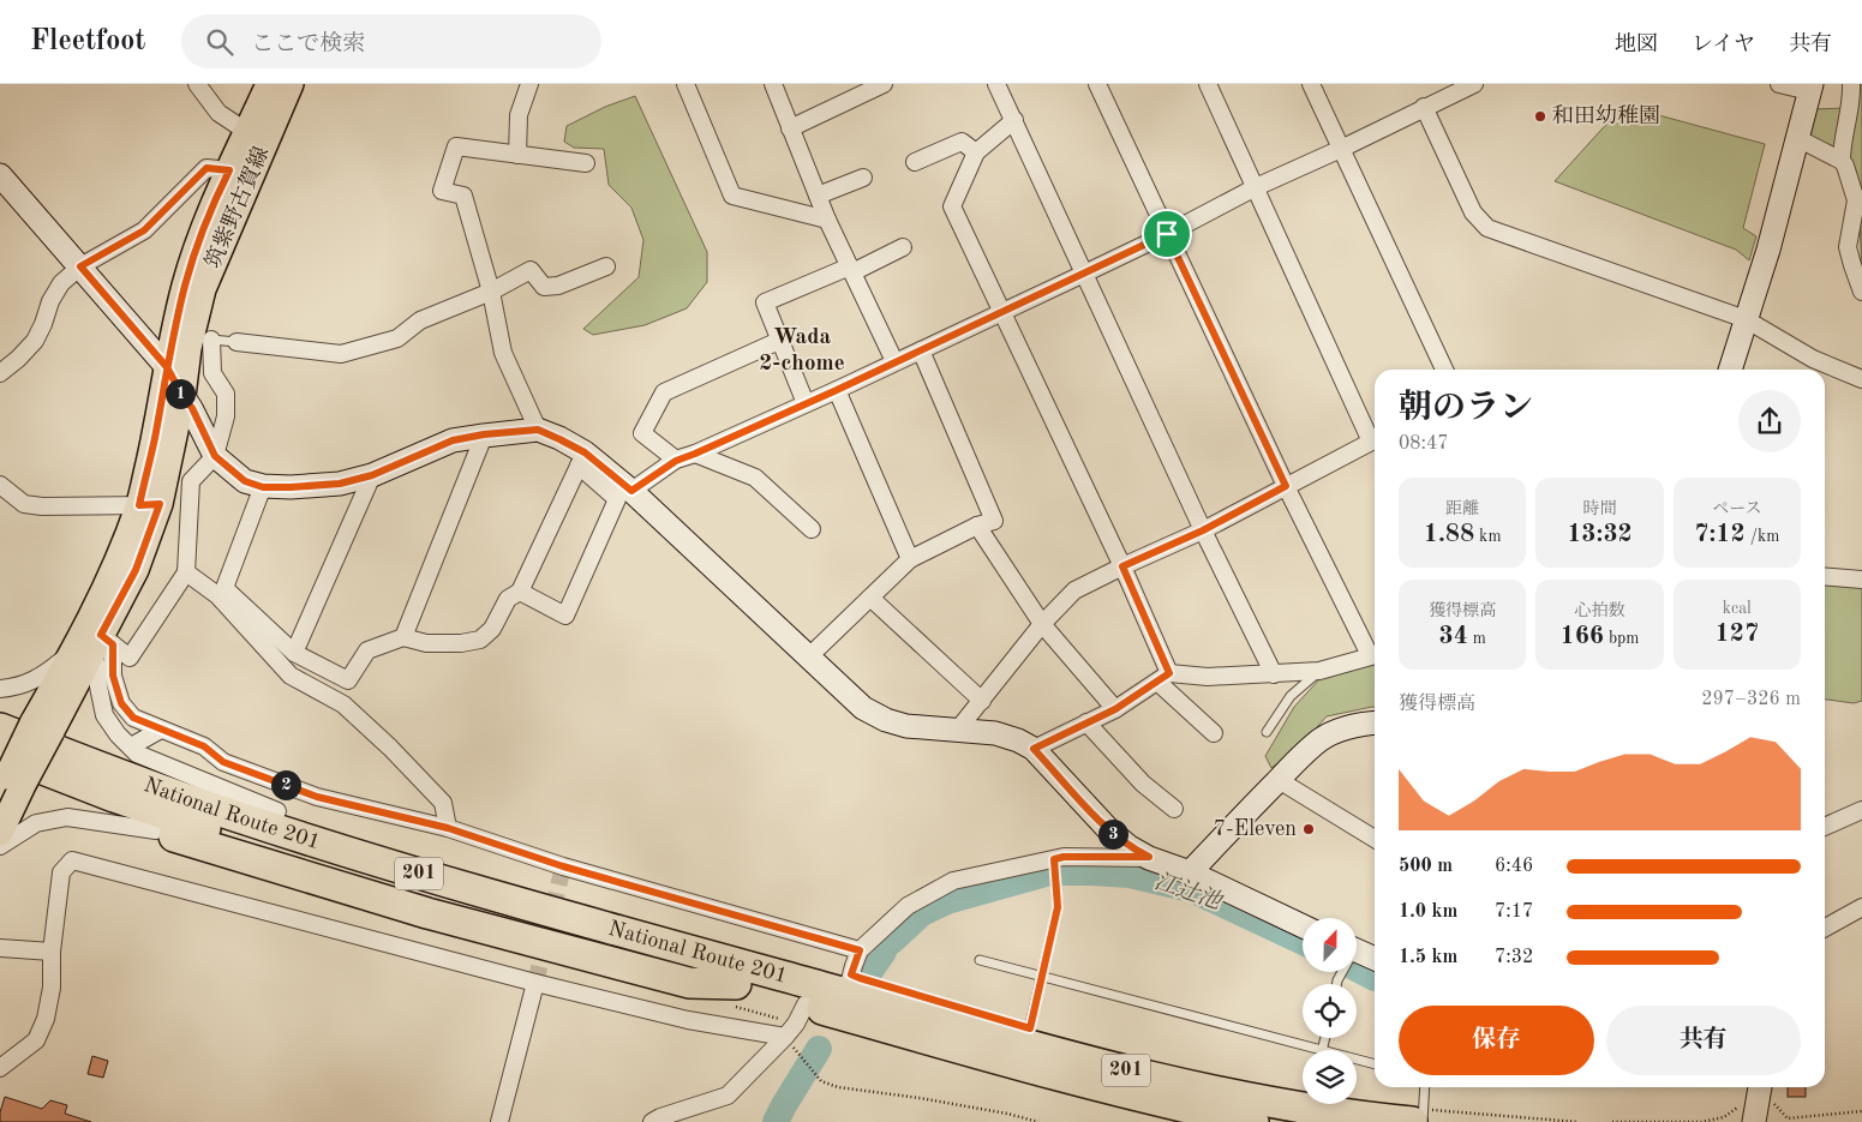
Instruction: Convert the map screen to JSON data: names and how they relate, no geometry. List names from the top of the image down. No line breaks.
{"streets":{"highway":["National Route 201","201"],"main road":["筑紫野古賀線"]},"crossings":[["筑紫野古賀線","National Route 201"],["筑紫野古賀線","201"],["National Route 201","201"]],"districts":["Wada 2-chome"],"water":["江辻池"],"places":["和田幼稚園","7-Eleven"],"north":"top","page":{"header":"Fleetfoot","search":"ここで検索","nav":["地図","レイヤ","共有"],"heading":["朝のラン","08:47"],"pins":["1","2","3"],"stats":[["距離","1.88 km"],["時間","13:32"],["ペース","7:12 /km"],["獲得標高","34 m"],["心拍数","166 bpm"],["kcal","127"]],"chart":["獲得標高","297–326 m"],"list":[{"name":"500 m","note":"6:46"},{"name":"1.0 km","note":"7:17"},{"name":"1.5 km","note":"7:32"}],"buttons":["保存","共有"]}}
